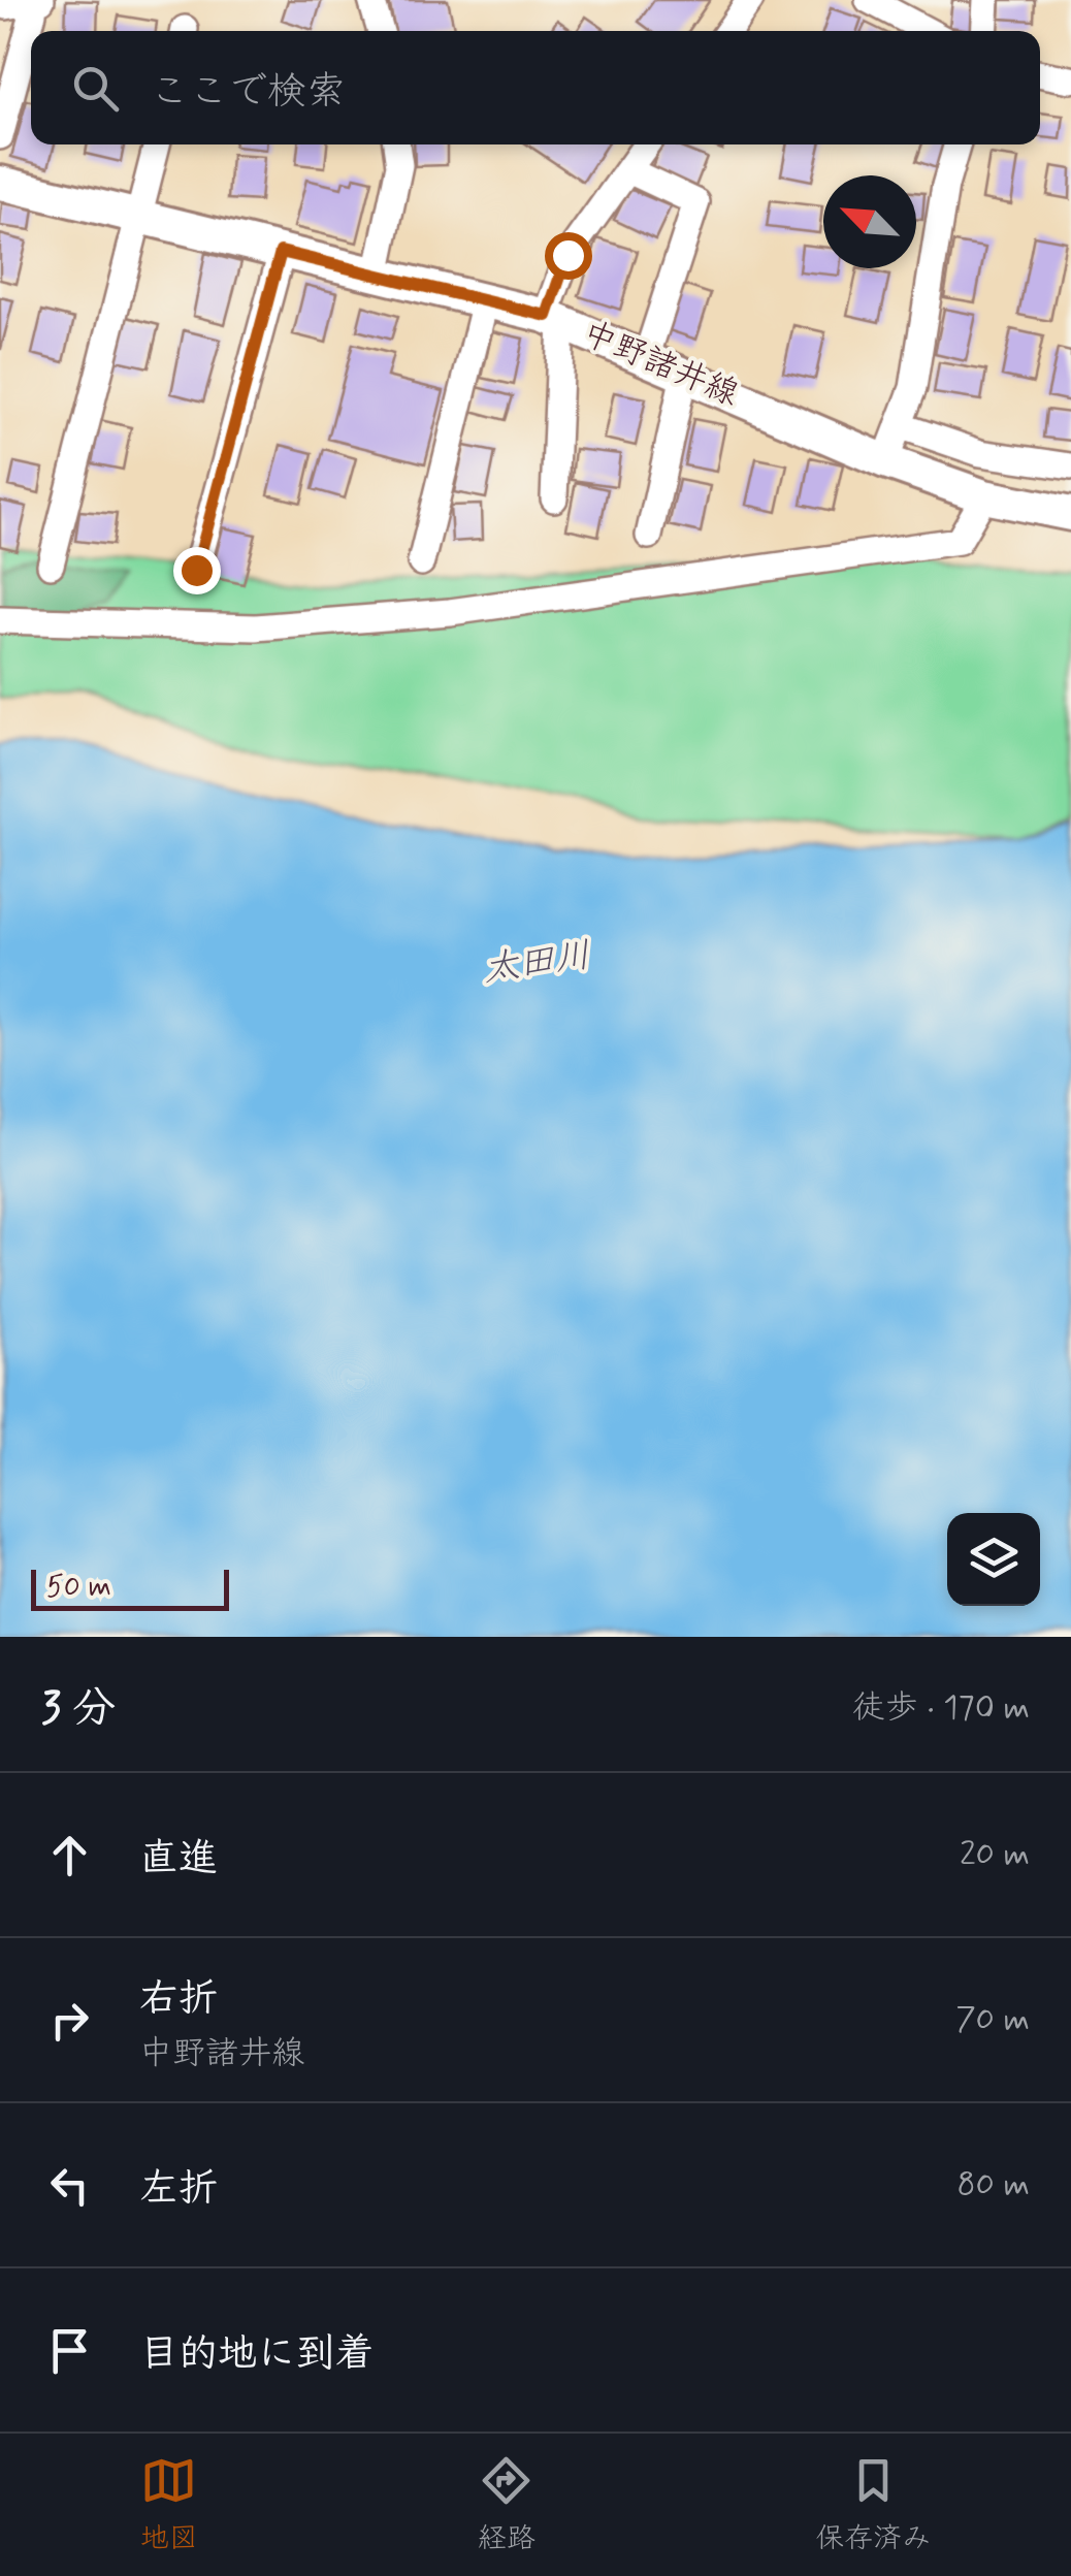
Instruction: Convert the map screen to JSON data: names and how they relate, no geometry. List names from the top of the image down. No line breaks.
{"streets":{"main road":["中野諸井線"]},"water":["太田川"],"scale_bar":"50 m","north":"top left","page":{"search":"ここで検索","scale":"50 m","heading":["3 分","徒歩 · 170 m"],"list":[["直進","20 m"],["右折","中野諸井線","70 m"],["左折","80 m"],"目的地に到着"],"nav":["地図","経路","保存済み"]}}
